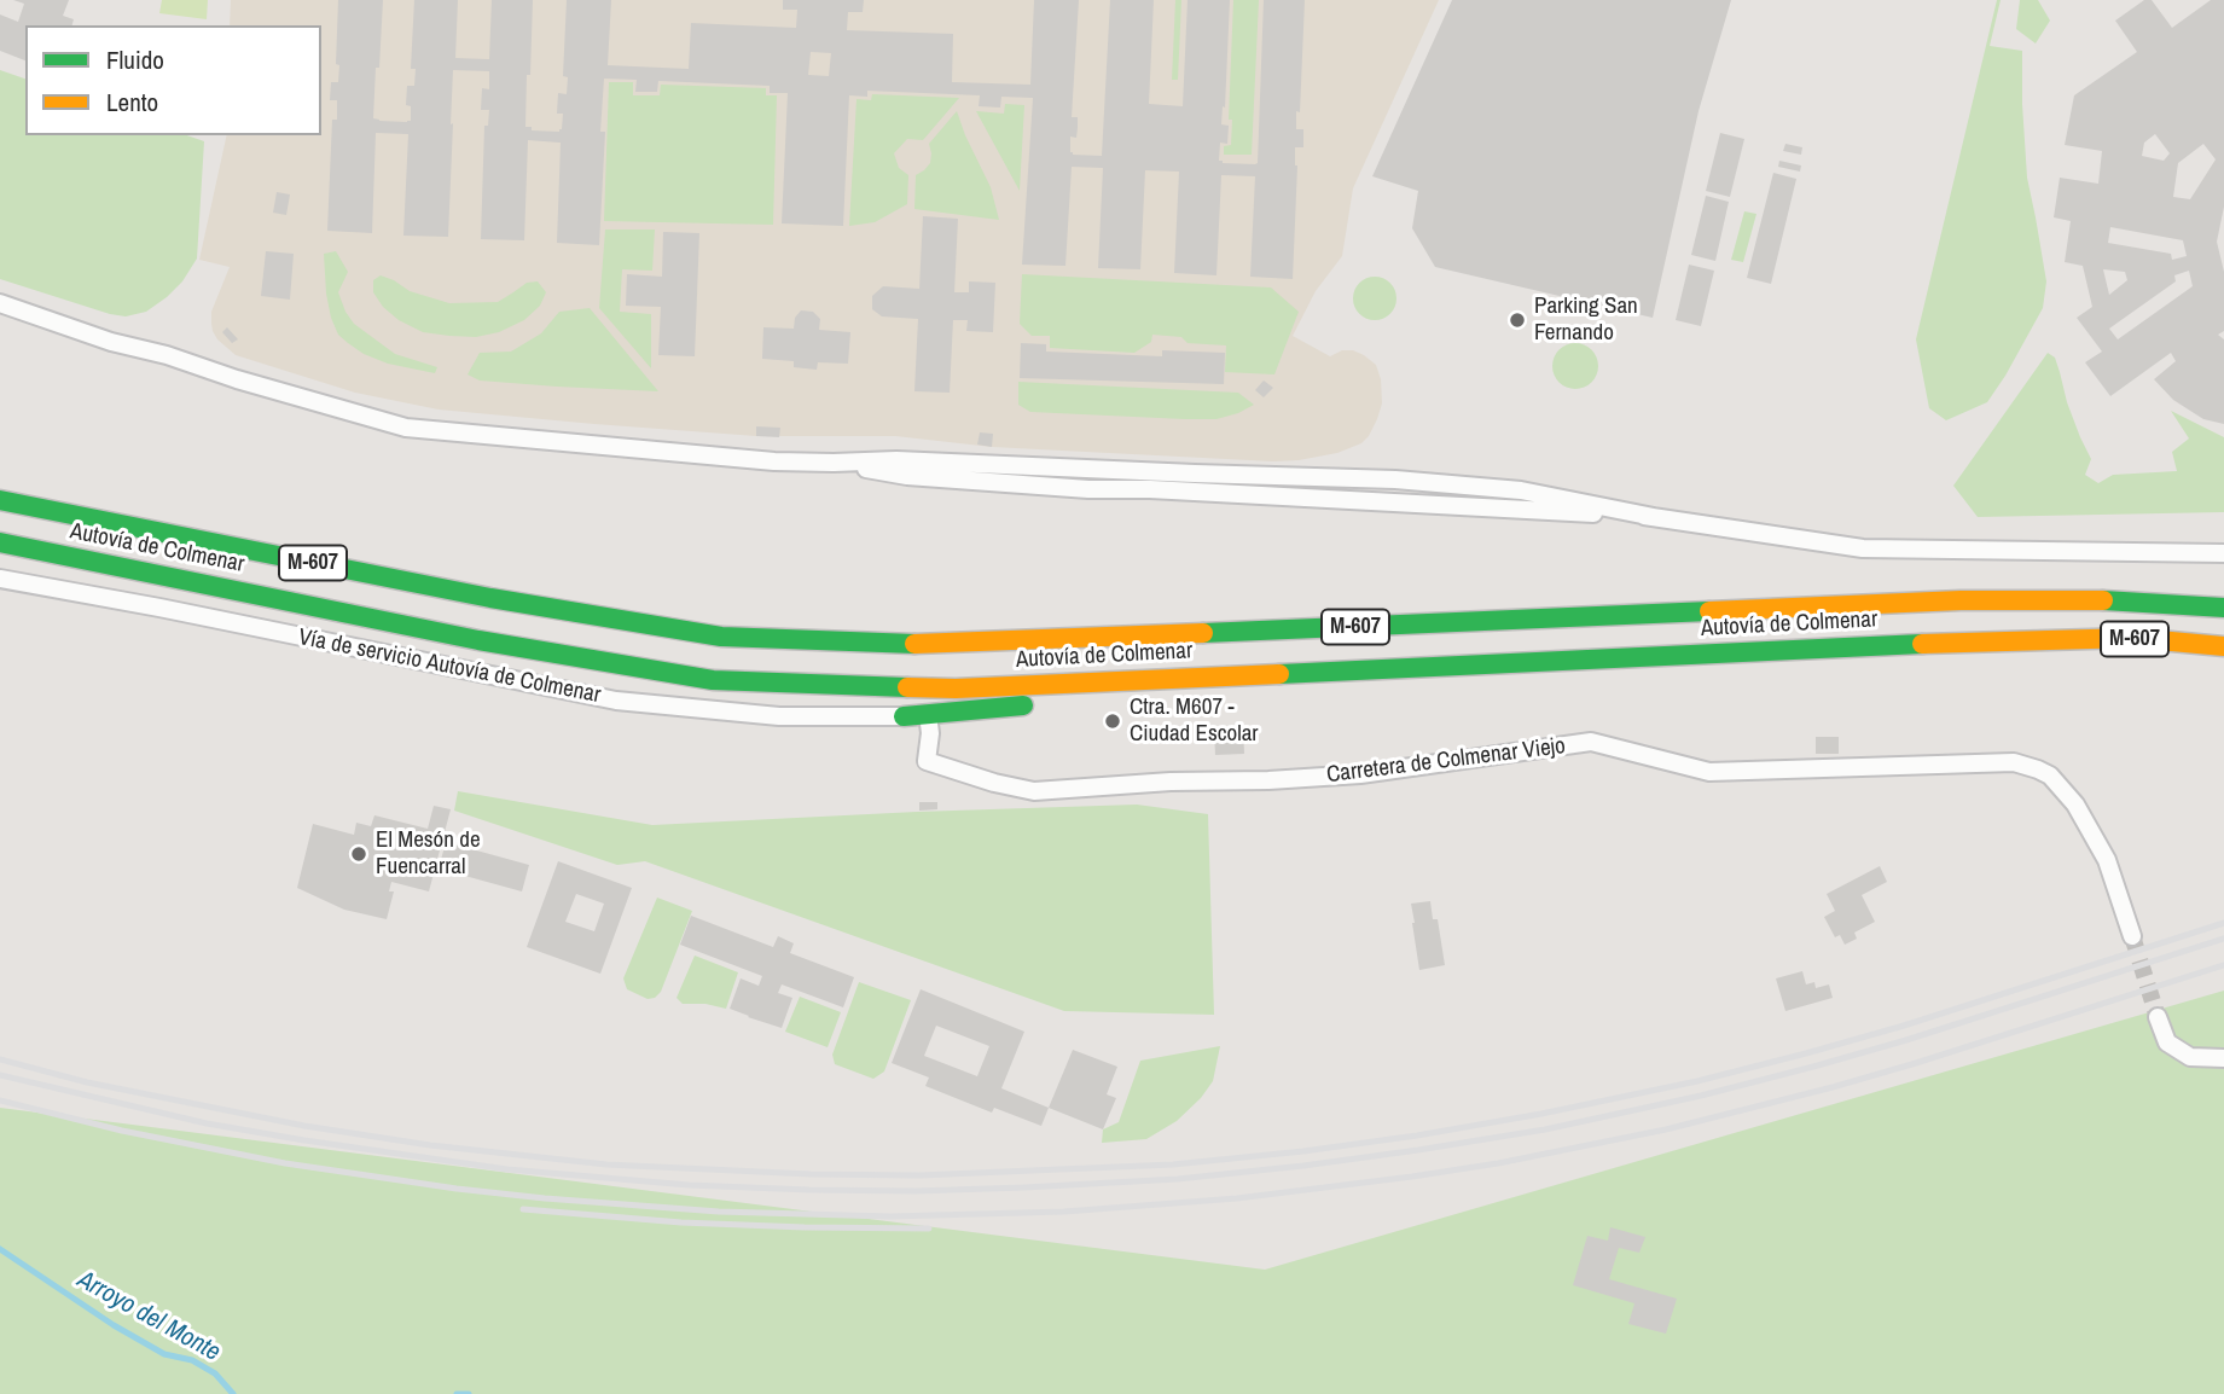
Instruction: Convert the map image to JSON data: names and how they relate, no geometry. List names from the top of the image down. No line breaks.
{"streets":{"highway":["Autovía de Colmenar","M-607"],"street":["Vía de servicio Autovía de Colmenar","Carretera de Colmenar Viejo"]},"water":["Arroyo del Monte"],"places":["Parking San Fernando","Ctra. M607 - Ciudad Escolar","El Mesón de Fuencarral"],"legend":["Fluido","Lento"]}
